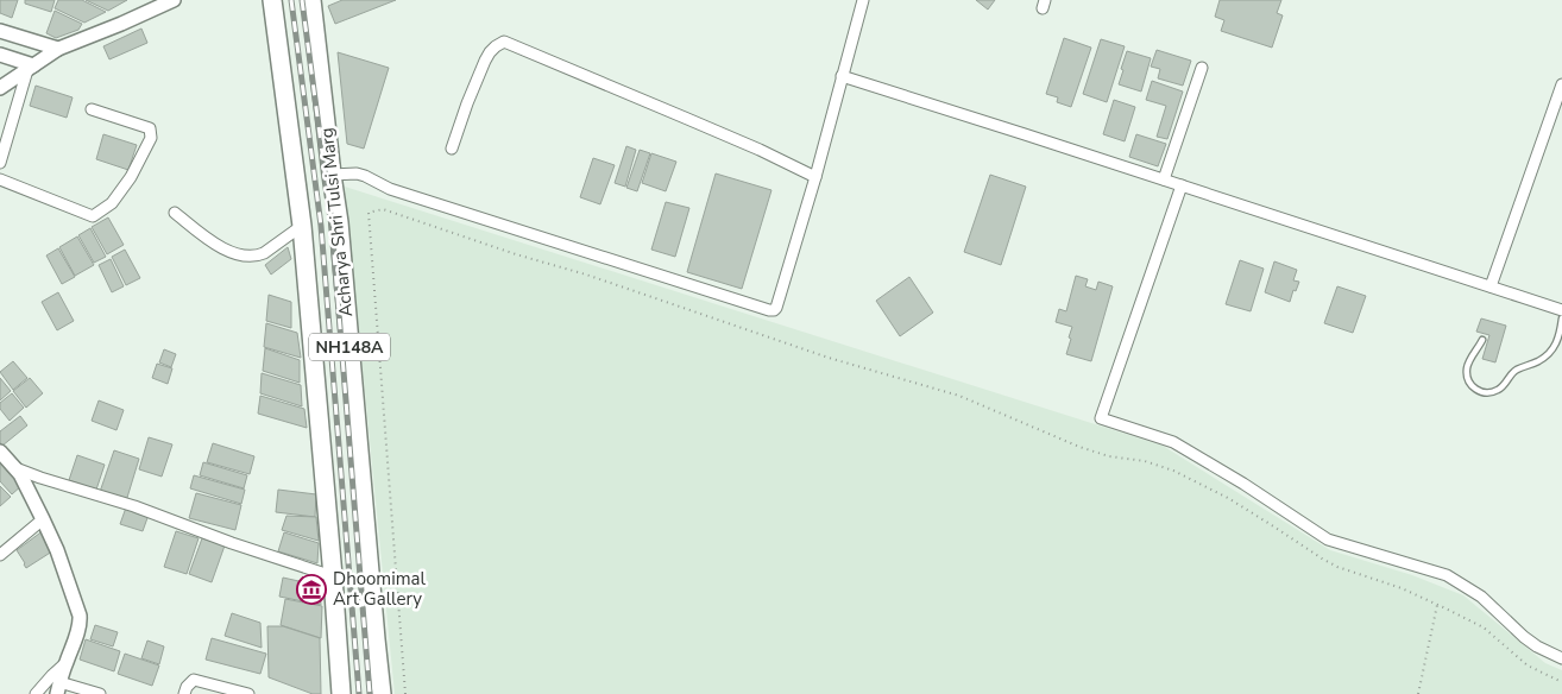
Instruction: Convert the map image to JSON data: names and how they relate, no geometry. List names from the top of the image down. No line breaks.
{"streets":{"highway":["Acharya Shri Tulsi Marg","NH148A"]},"places":{"museum":["Dhoomimal Art Gallery"]}}
